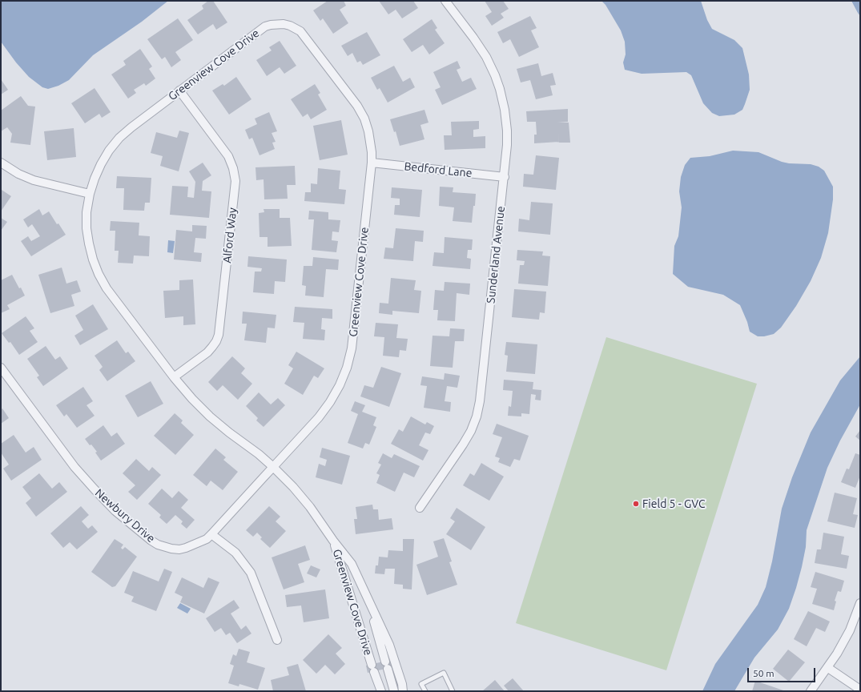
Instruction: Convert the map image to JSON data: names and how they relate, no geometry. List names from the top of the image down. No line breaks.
{"streets":{"street":["Greenview Cove Drive","Bedford Lane","Alford Way","Sunderland Avenue","Newbury Drive"]},"crossings":[["Greenview Cove Drive","Bedford Lane"],["Greenview Cove Drive","Alford Way"],["Greenview Cove Drive","Newbury Drive"],["Bedford Lane","Sunderland Avenue"]],"places":["Field 5 - GVC"],"scale_bar":"50 m"}
